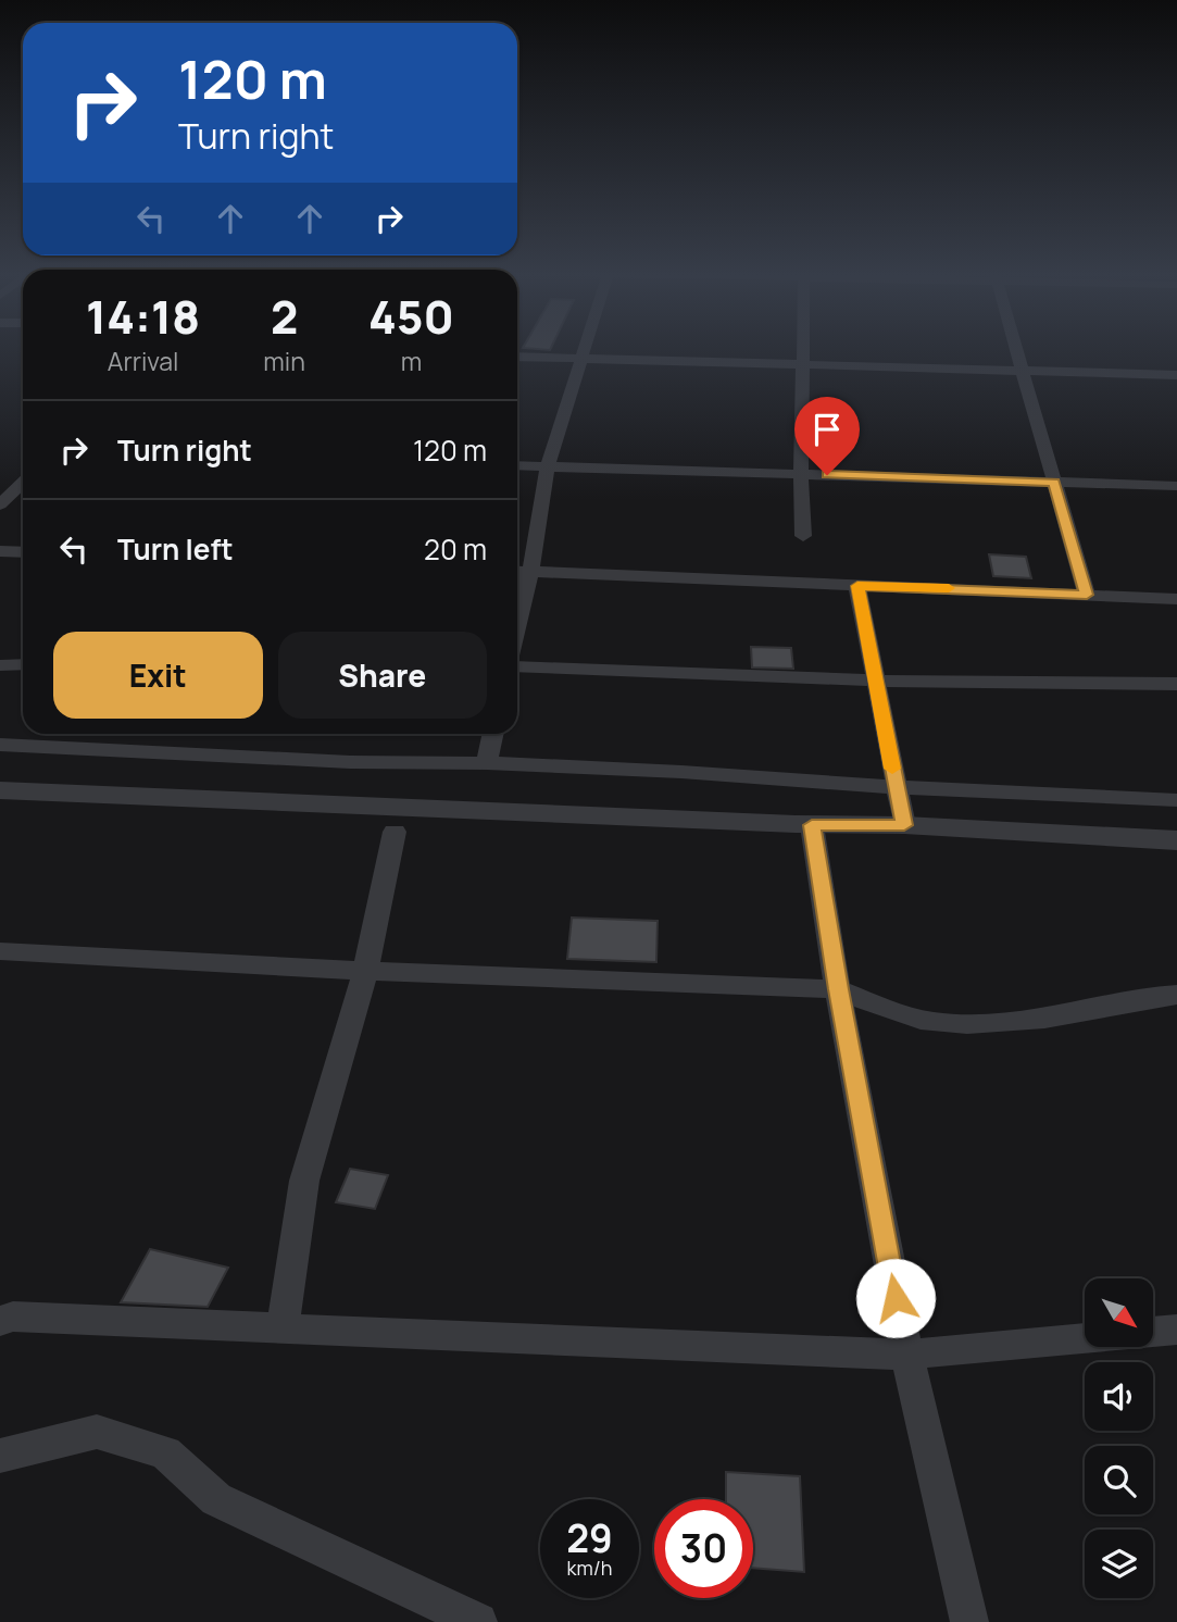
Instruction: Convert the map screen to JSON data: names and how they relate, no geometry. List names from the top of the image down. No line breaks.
{"north":"bottom right","page":{"turn":["120 m","Turn right"],"eta":["14:18","Arrival","2","min","450","m"],"list":[{"name":"Turn right","value":"120 m"},{"name":"Turn left","value":"20 m"}],"buttons":["Exit","Share"],"speed":"29 km/h","limit":"30"}}
